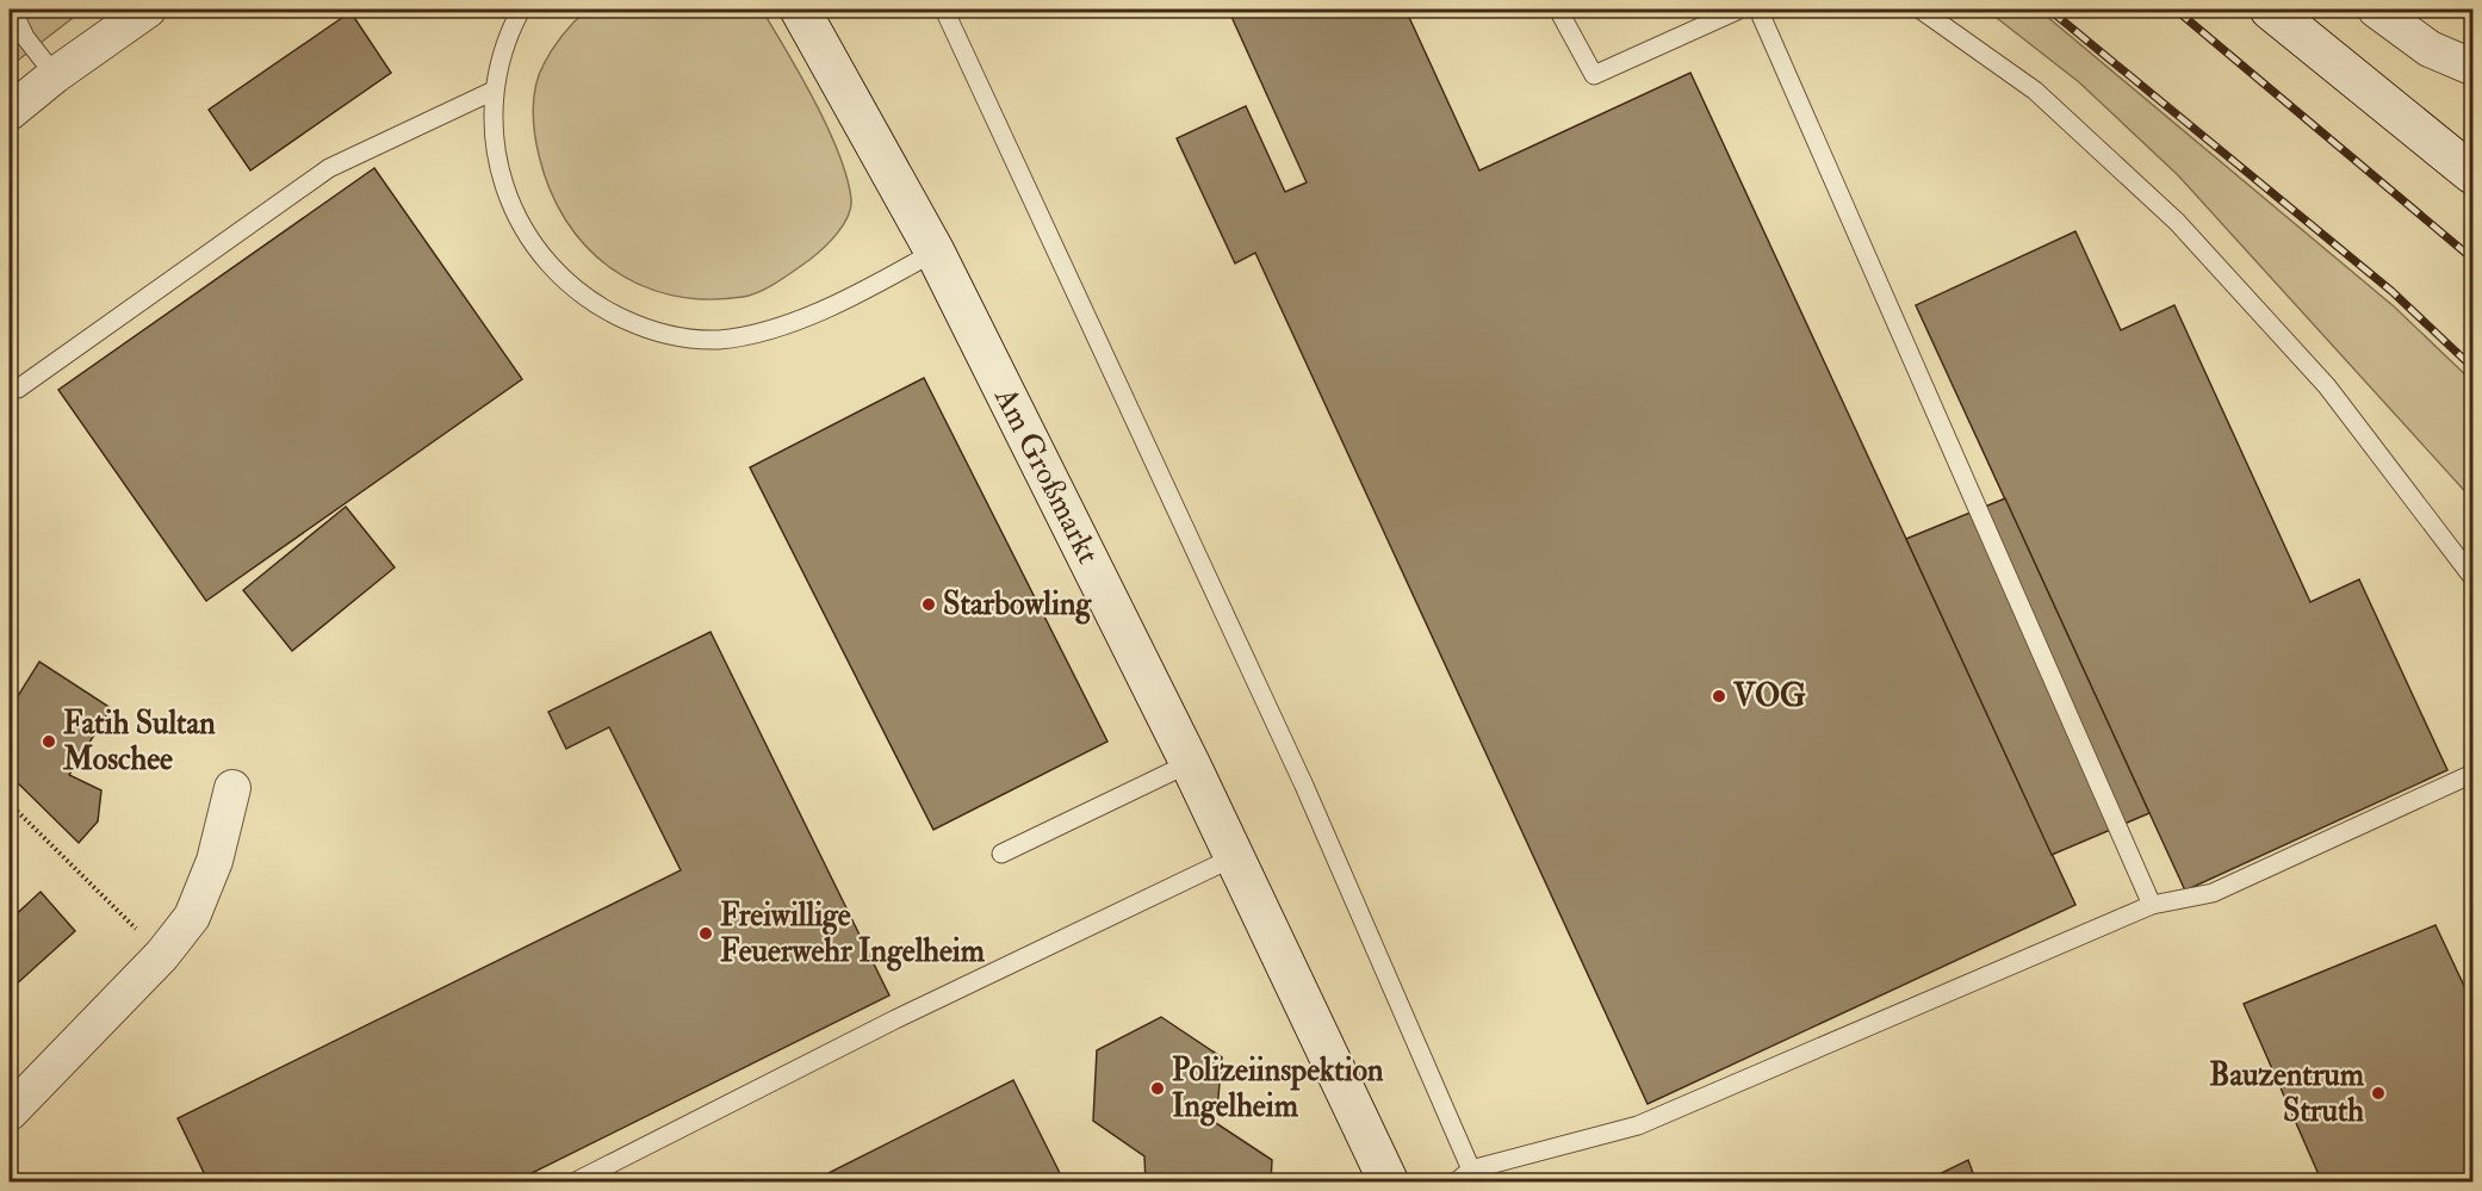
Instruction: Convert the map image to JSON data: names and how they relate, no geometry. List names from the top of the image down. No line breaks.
{"streets":{"main road":["Am Großmarkt"]},"places":["Starbowling","VOG","Fatih Sultan Moschee","Freiwillige Feuerwehr Ingelheim","Polizeiinspektion Ingelheim","Bauzentrum Struth"]}
